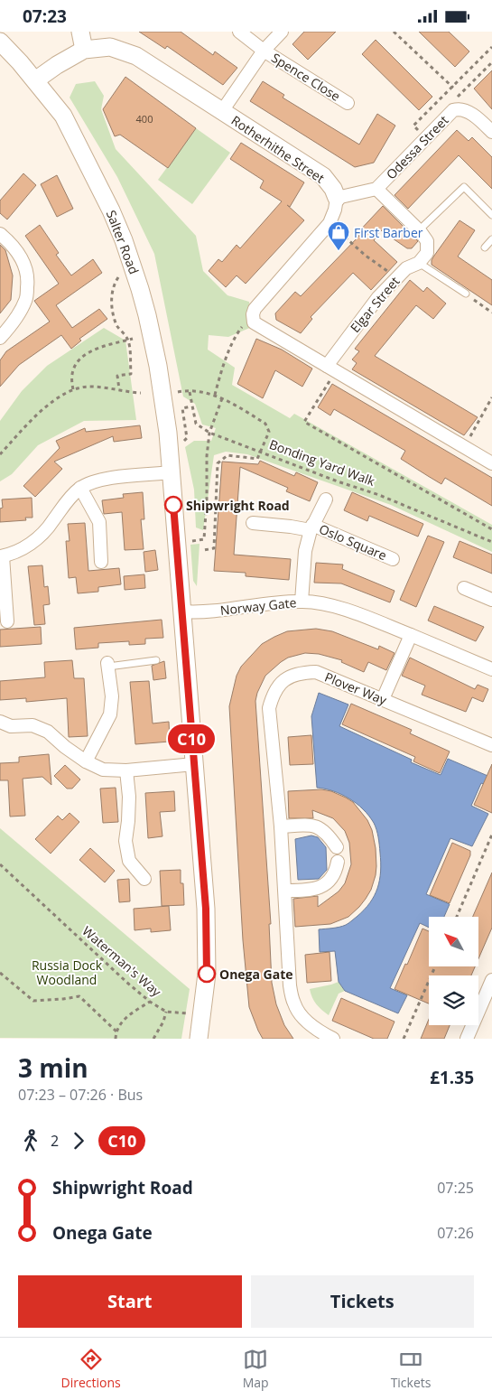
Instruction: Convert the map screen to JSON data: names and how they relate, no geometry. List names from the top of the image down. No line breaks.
{"streets":{"main road":["Rotherhithe Street","Salter Road"],"street":["Spence Close","Odessa Street","Elgar Street","Oslo Square","Norway Gate","Plover Way"],"path":["Bonding Yard Walk","Waterman's Way"]},"crossings":[["Odessa Street","Rotherhithe Street"],["Rotherhithe Street","Salter Road"],["Salter Road","Norway Gate"],["Salter Road","Waterman's Way"],["Oslo Square","Norway Gate"]],"parks":["Russia Dock Woodland"],"places":{"shop":["First Barber"],"other":["Shipwright Road","Onega Gate"]},"lines":["bus line C10"],"house_numbers":["400"],"north":"top left","page":{"status":"07:23","on_map":"C10","heading":["3 min","07:23 – 07:26 · Bus","£1.35"],"legs":["2","C10"],"list":[{"name":"Shipwright Road","value":"07:25"},{"name":"Onega Gate","value":"07:26"}],"buttons":["Start","Tickets"],"tabs":["Directions","Map","Tickets"]}}
